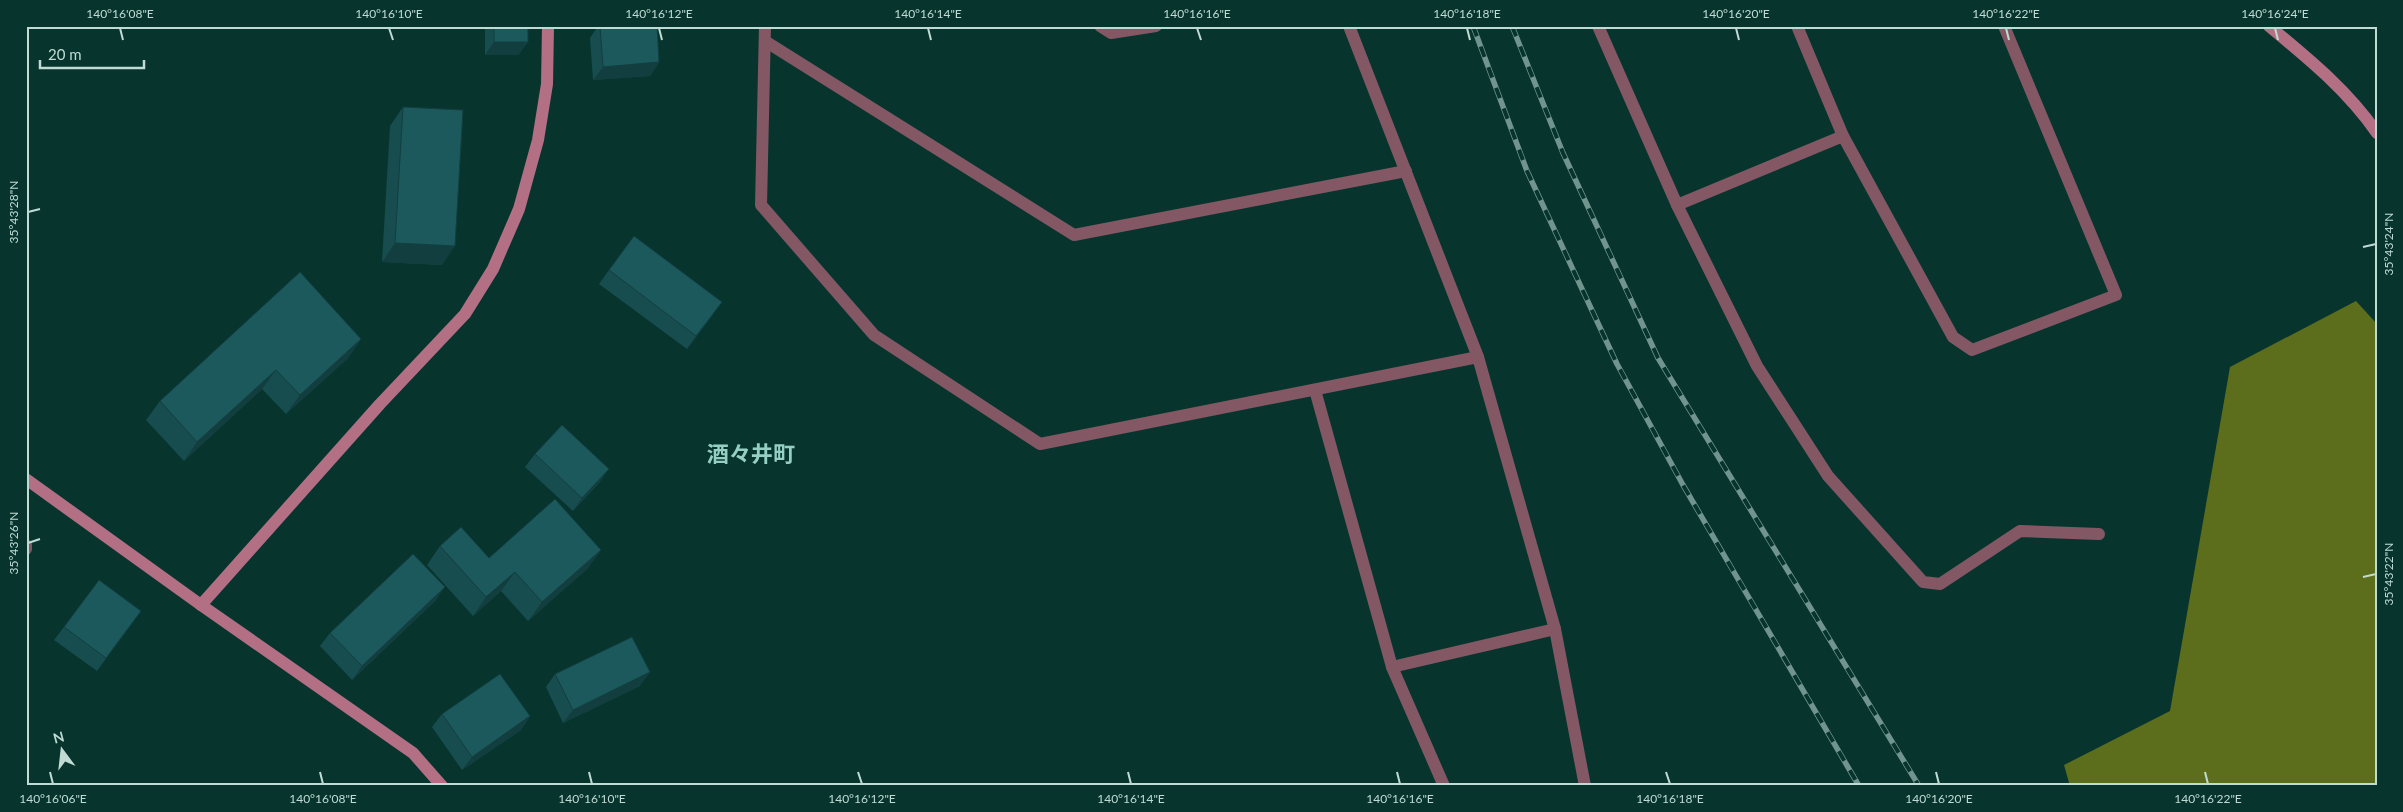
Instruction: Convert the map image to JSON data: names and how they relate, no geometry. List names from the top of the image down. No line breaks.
{"districts":["酒々井町"],"scale_bar":"20 m","north":"top","coordinates":["140°16'08\"E","140°16'10\"E","140°16'12\"E","140°16'14\"E","140°16'16\"E","140°16'18\"E","140°16'20\"E","140°16'22\"E","140°16'24\"E","35°43'28\"N","35°43'24\"N","35°43'26\"N","35°43'22\"N","140°16'06\"E"]}
